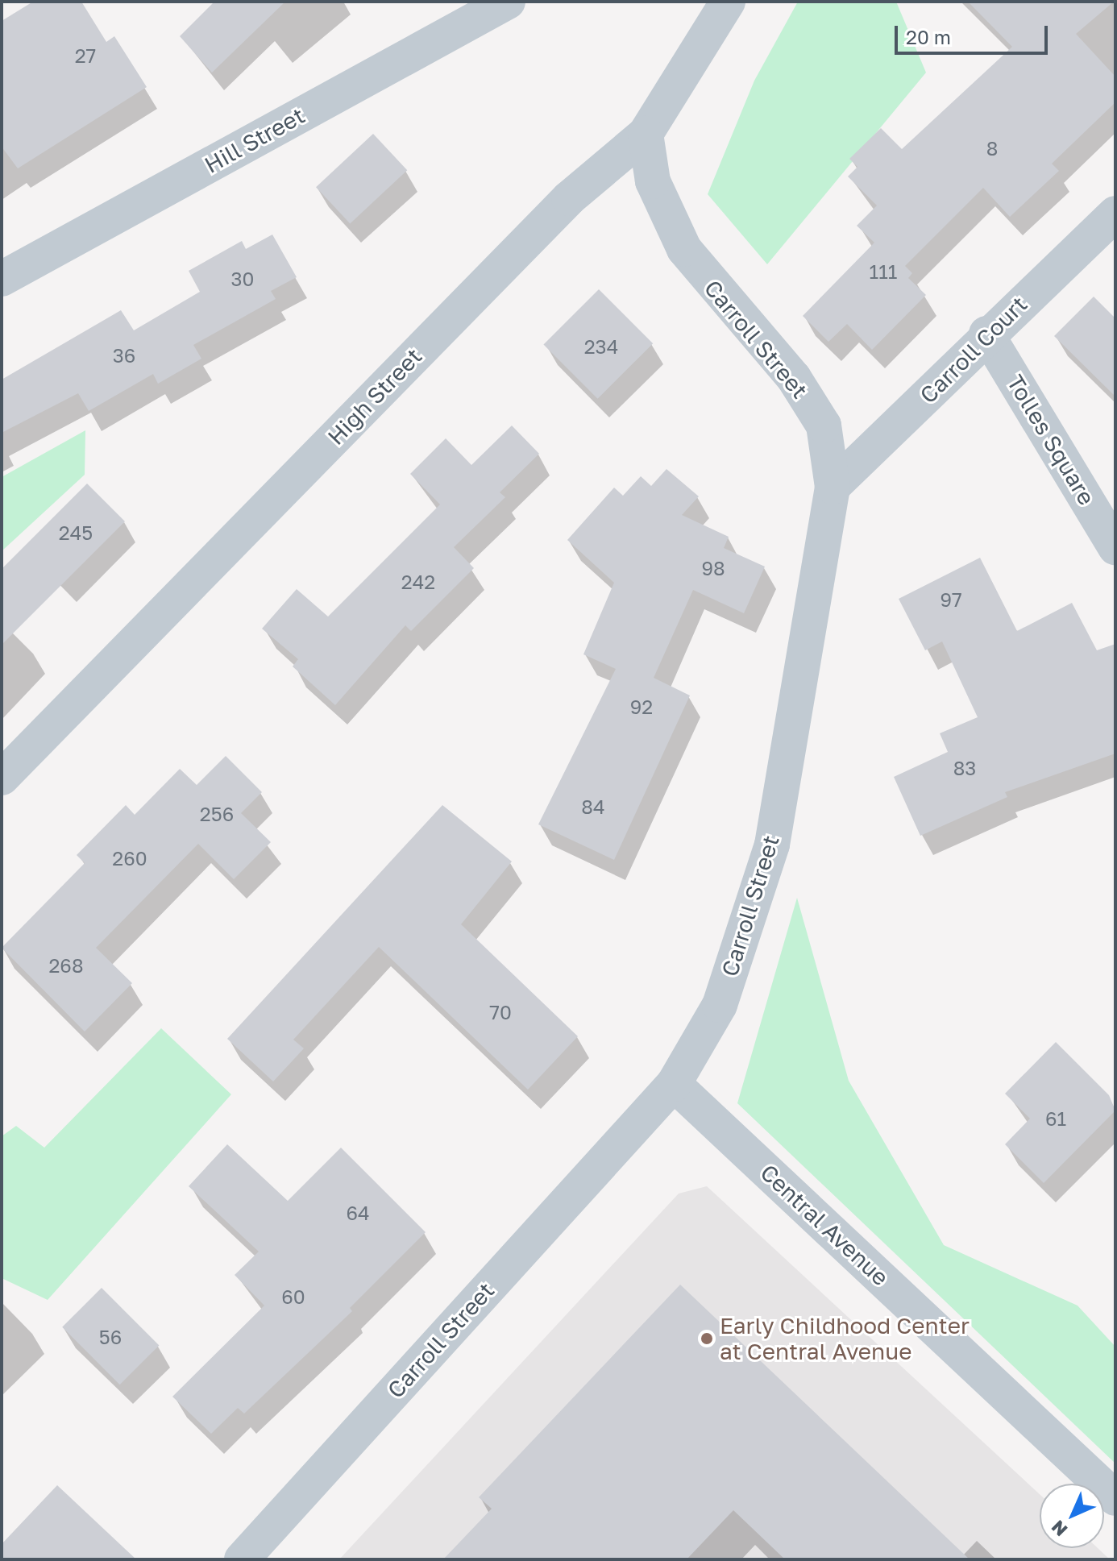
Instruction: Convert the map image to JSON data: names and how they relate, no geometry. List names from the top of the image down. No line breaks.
{"streets":{"street":["Hill Street","Carroll Street","Carroll Court","High Street","Tolles Square","Central Avenue"]},"crossings":[["Carroll Street","Carroll Court"],["Carroll Street","High Street"],["Carroll Street","Central Avenue"],["Carroll Court","Tolles Square"]],"places":["Early Childhood Center at Central Avenue"],"house_numbers":["27","8","111","30","234","36","245","98","242","97","92","83","84","256","260","268","70","61","64","60","56"],"scale_bar":"20 m","north":"bottom left"}
